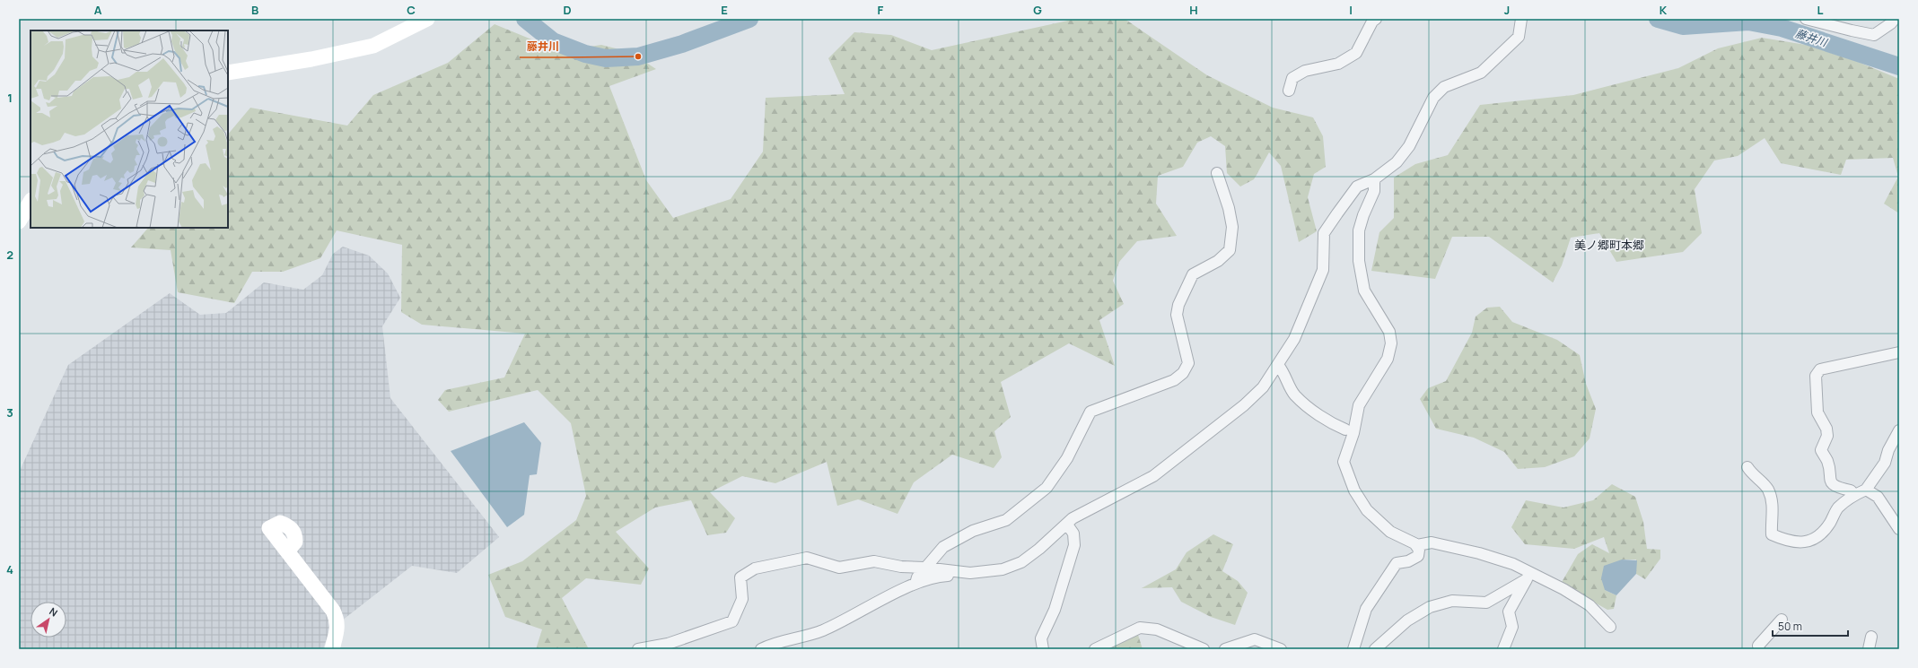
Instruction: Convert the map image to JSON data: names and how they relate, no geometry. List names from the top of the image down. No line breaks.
{"districts":["美ノ郷町本郷"],"water":["藤井川"],"places":["藤井川"],"scale_bar":"50 m","north":"top right","grid":{"columns":["A","B","C","D","E","F","G","H","I","J","K","L"],"rows":["1","2","3","4"]}}
